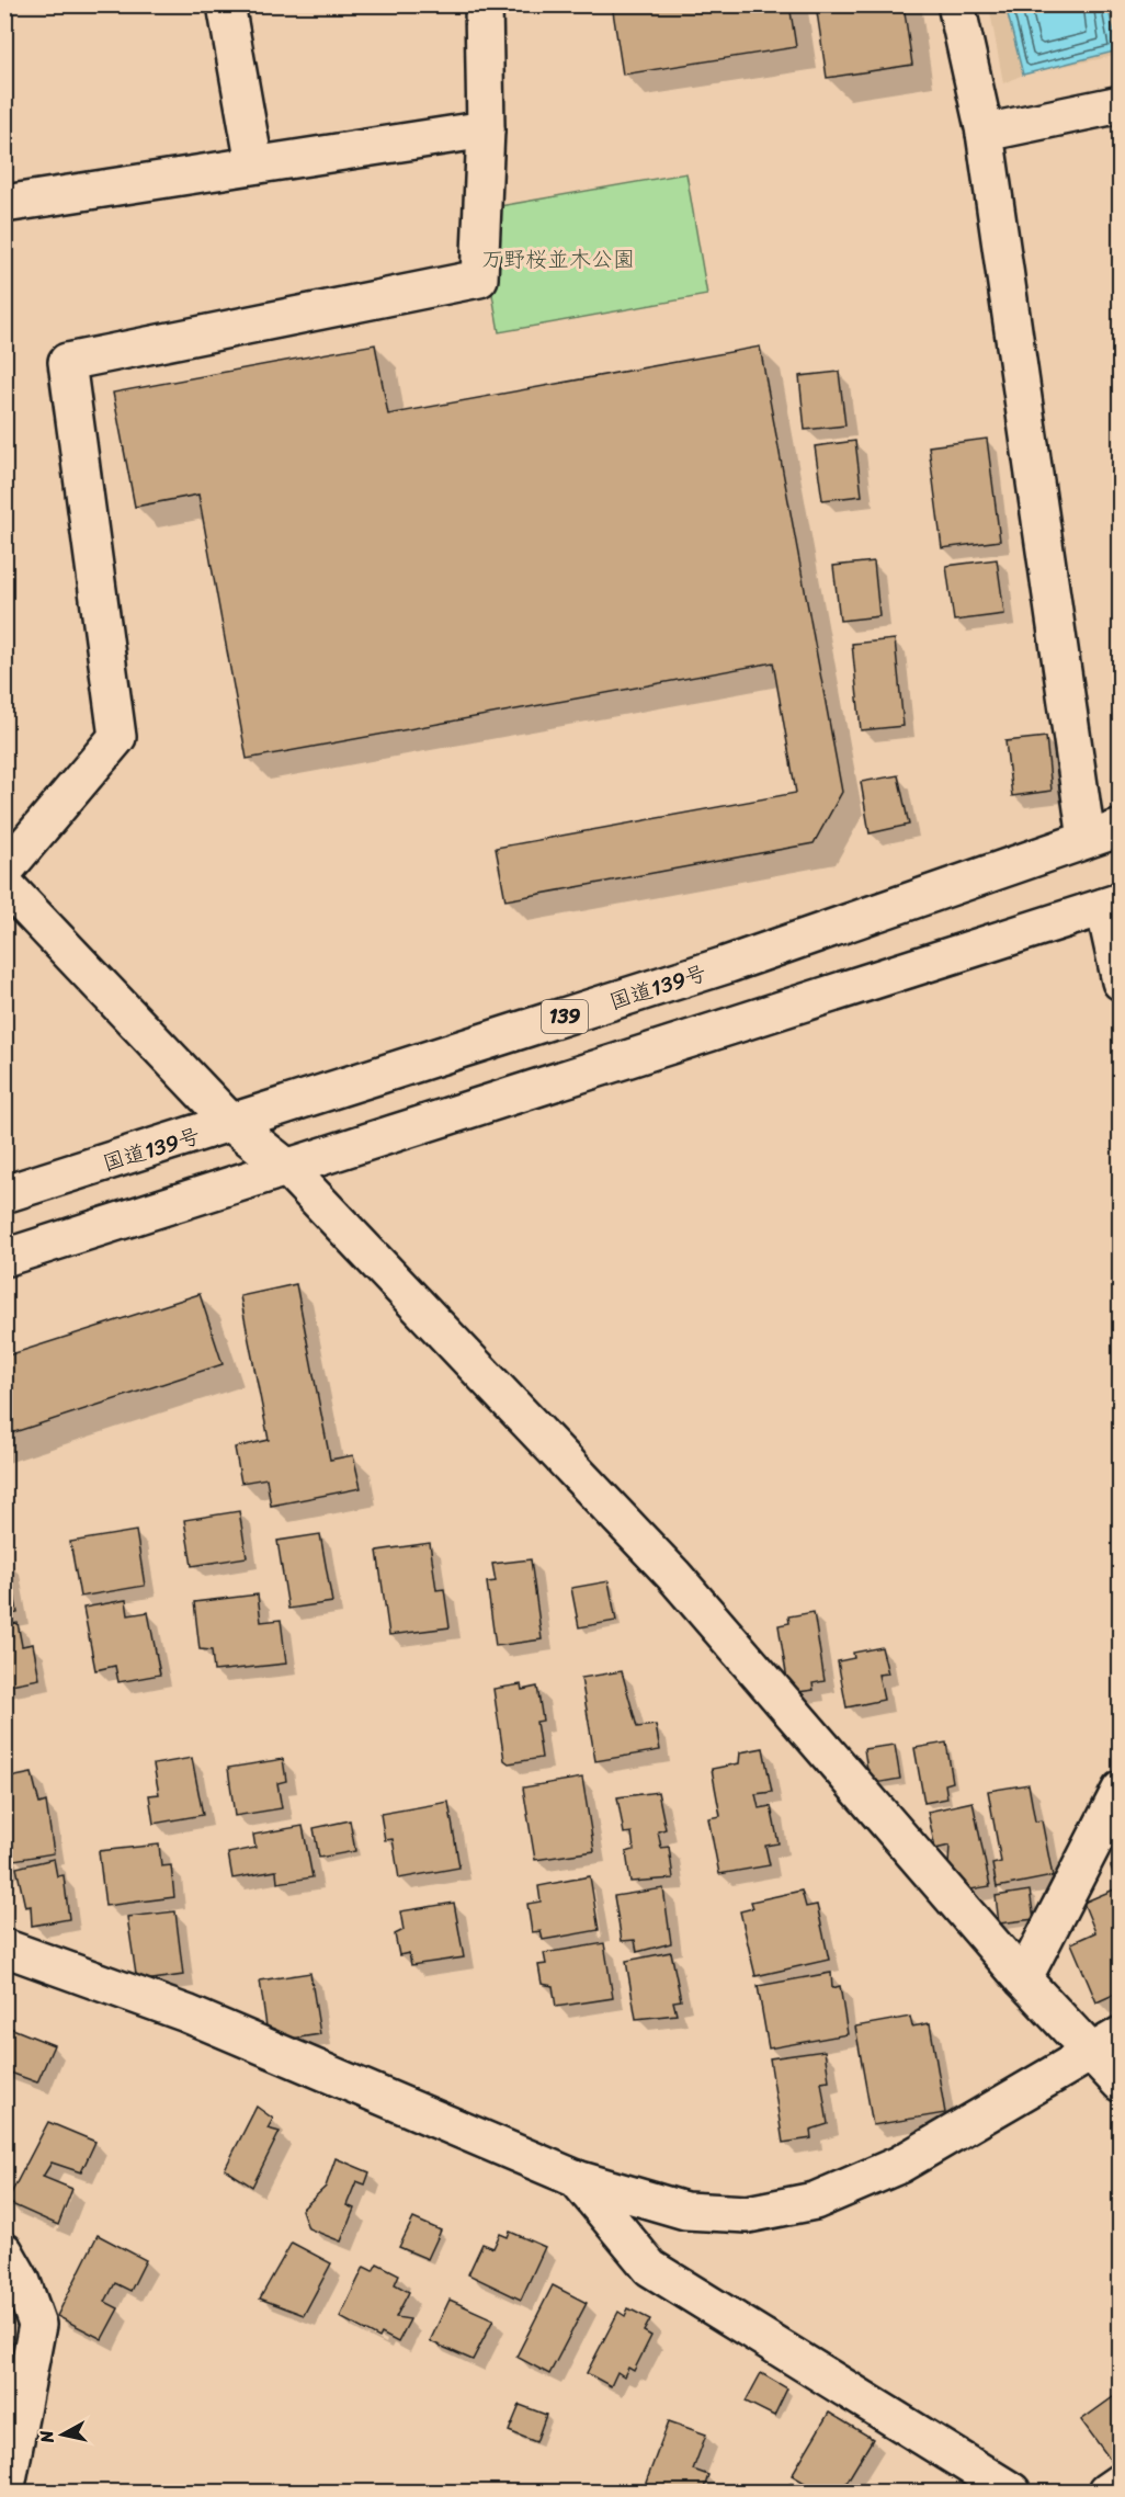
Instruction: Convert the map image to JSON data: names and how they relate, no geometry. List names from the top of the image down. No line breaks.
{"streets":{"main road":["国道139号","139"]},"parks":["万野桜並木公園"],"north":"left"}
